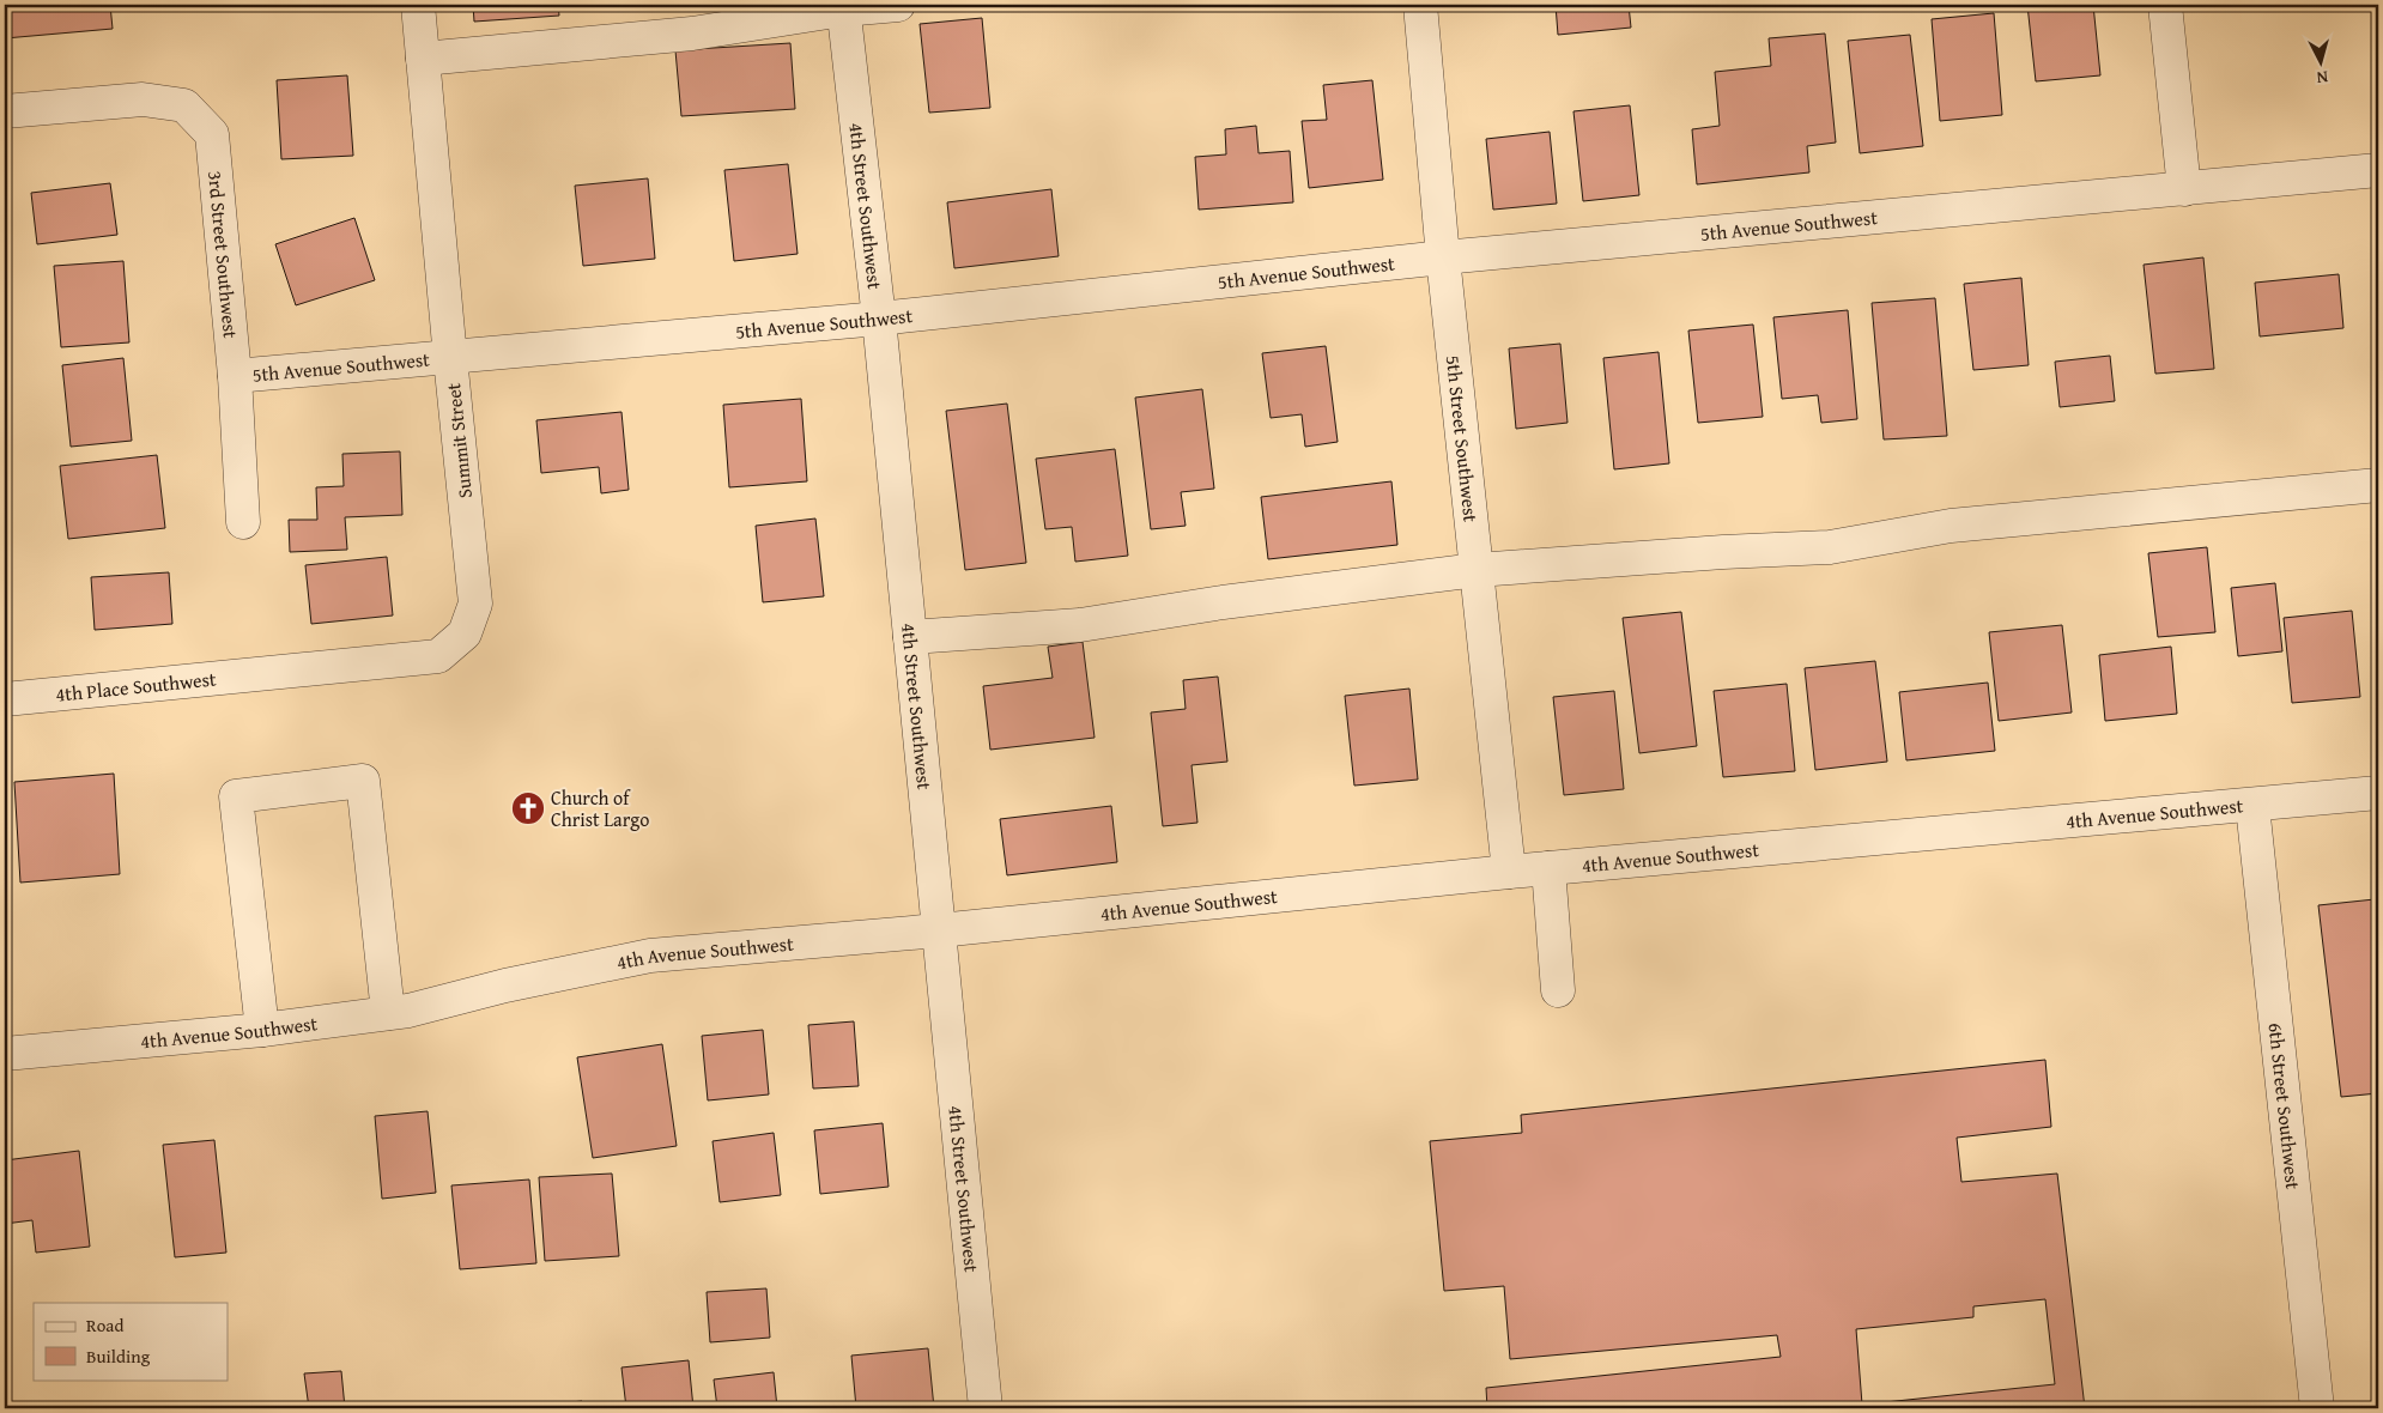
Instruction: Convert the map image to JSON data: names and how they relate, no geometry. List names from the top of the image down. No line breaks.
{"streets":{"street":["4th Street Southwest","5th Avenue Southwest","3rd Street Southwest","5th Street Southwest","Summit Street","4th Place Southwest","4th Avenue Southwest","6th Street Southwest"]},"crossings":[["4th Street Southwest","5th Avenue Southwest"],["4th Street Southwest","4th Avenue Southwest"],["5th Avenue Southwest","3rd Street Southwest"],["5th Avenue Southwest","5th Street Southwest"],["5th Avenue Southwest","Summit Street"],["5th Street Southwest","4th Avenue Southwest"],["Summit Street","4th Place Southwest"],["4th Avenue Southwest","6th Street Southwest"]],"places":{"church":["Church of Christ Largo"]},"legend":["Road","Building"],"north":"bottom"}
